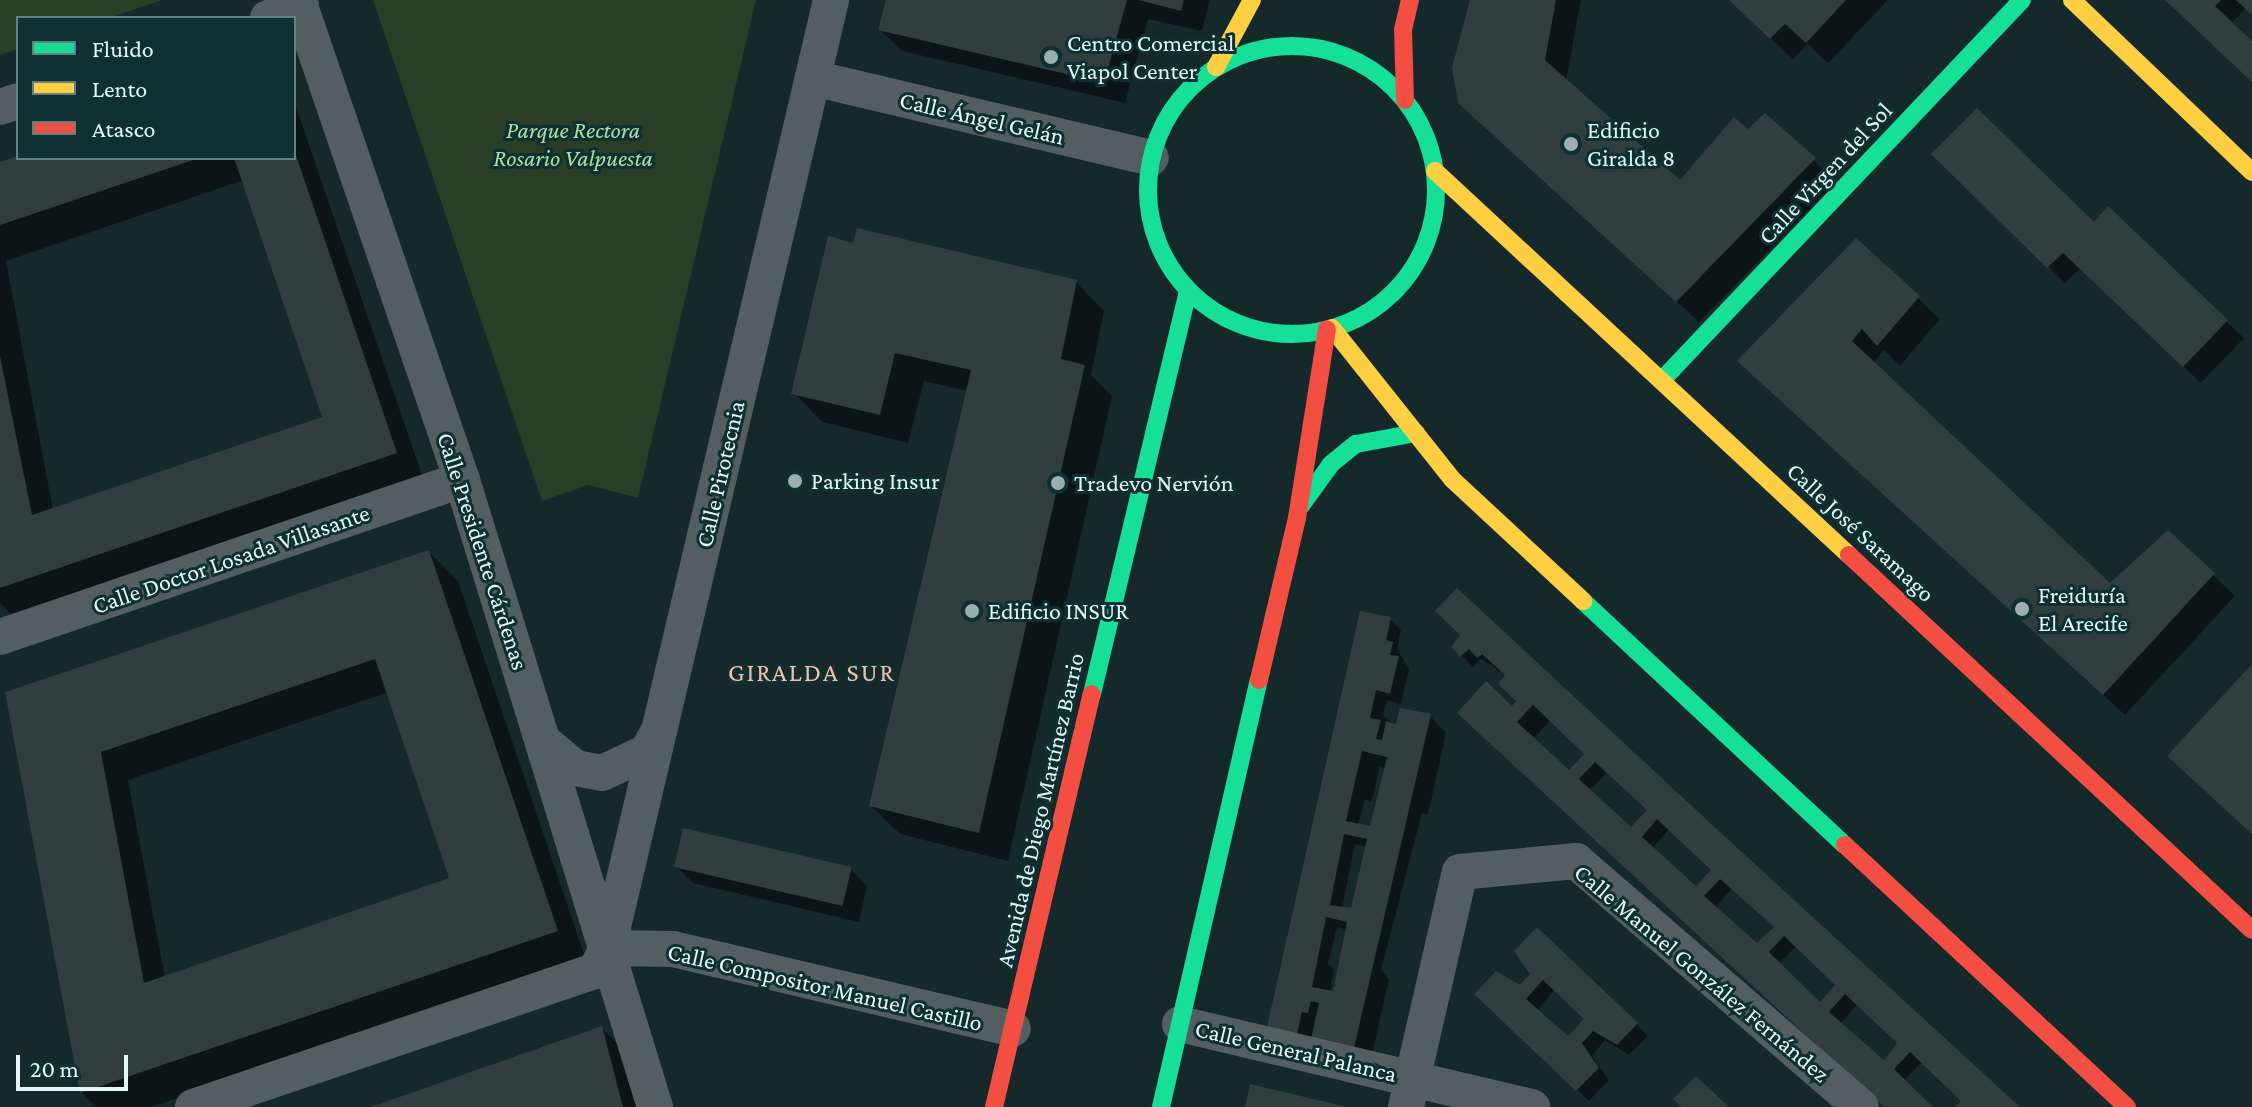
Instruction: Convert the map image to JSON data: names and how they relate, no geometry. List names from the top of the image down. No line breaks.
{"streets":{"main road":["Calle Virgen del Sol","Calle José Saramago","Avenida de Diego Martínez Barrio"],"street":["Calle Ángel Gelán","Calle Pirotecnia","Calle Presidente Cárdenas","Calle Doctor Losada Villasante","Calle Manuel González Fernández","Calle Compositor Manuel Castillo","Calle General Palanca"]},"crossings":[["Calle Ángel Gelán","Calle Pirotecnia"],["Calle Virgen del Sol","Calle José Saramago"],["Calle Pirotecnia","Calle Presidente Cárdenas"],["Calle Pirotecnia","Calle Compositor Manuel Castillo"],["Calle Presidente Cárdenas","Calle Doctor Losada Villasante"],["Calle Presidente Cárdenas","Calle Compositor Manuel Castillo"],["Avenida de Diego Martínez Barrio","Calle Compositor Manuel Castillo"],["Calle Manuel González Fernández","Calle General Palanca"]],"districts":["GIRALDA SUR"],"parks":["Parque Rectora Rosario Valpuesta"],"places":["Centro Comercial Viapol Center","Edificio Giralda 8","Parking Insur","Tradevo Nervión","Freiduría El Arecife","Edificio INSUR"],"legend":["Fluido","Lento","Atasco"],"scale_bar":"20 m"}
